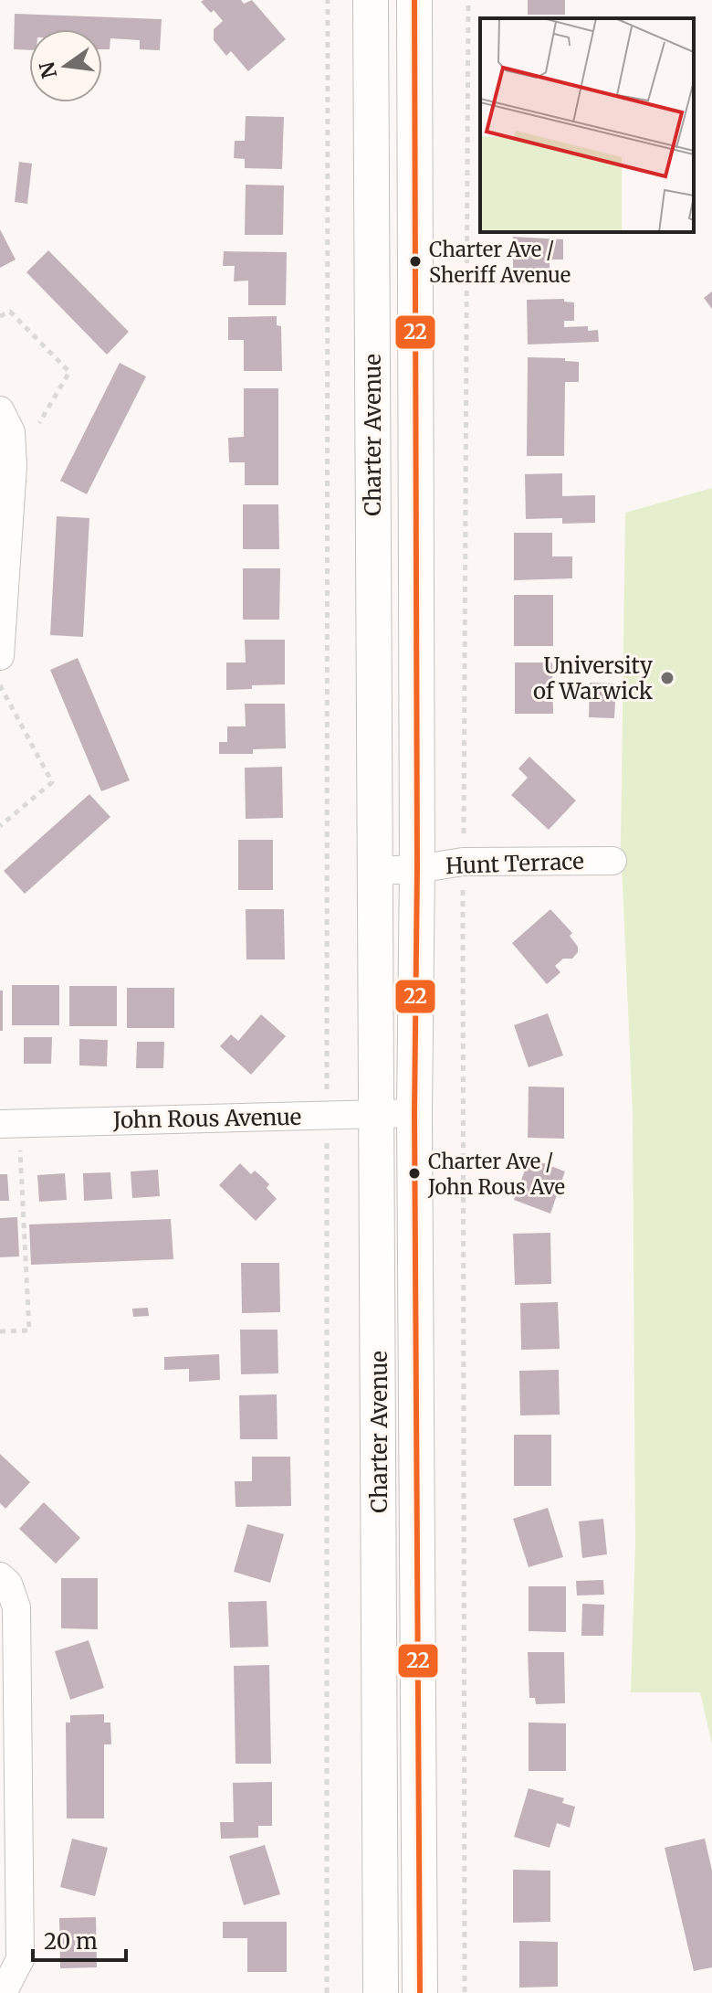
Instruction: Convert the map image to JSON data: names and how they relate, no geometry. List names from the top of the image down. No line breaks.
{"streets":{"street":["Charter Avenue","Hunt Terrace","John Rous Avenue"]},"crossings":[["Charter Avenue","Hunt Terrace"],["Charter Avenue","John Rous Avenue"]],"places":["Charter Ave / Sheriff Avenue","University of Warwick","Charter Ave / John Rous Ave"],"lines":["transit line 22"],"scale_bar":"20 m","north":"left"}
